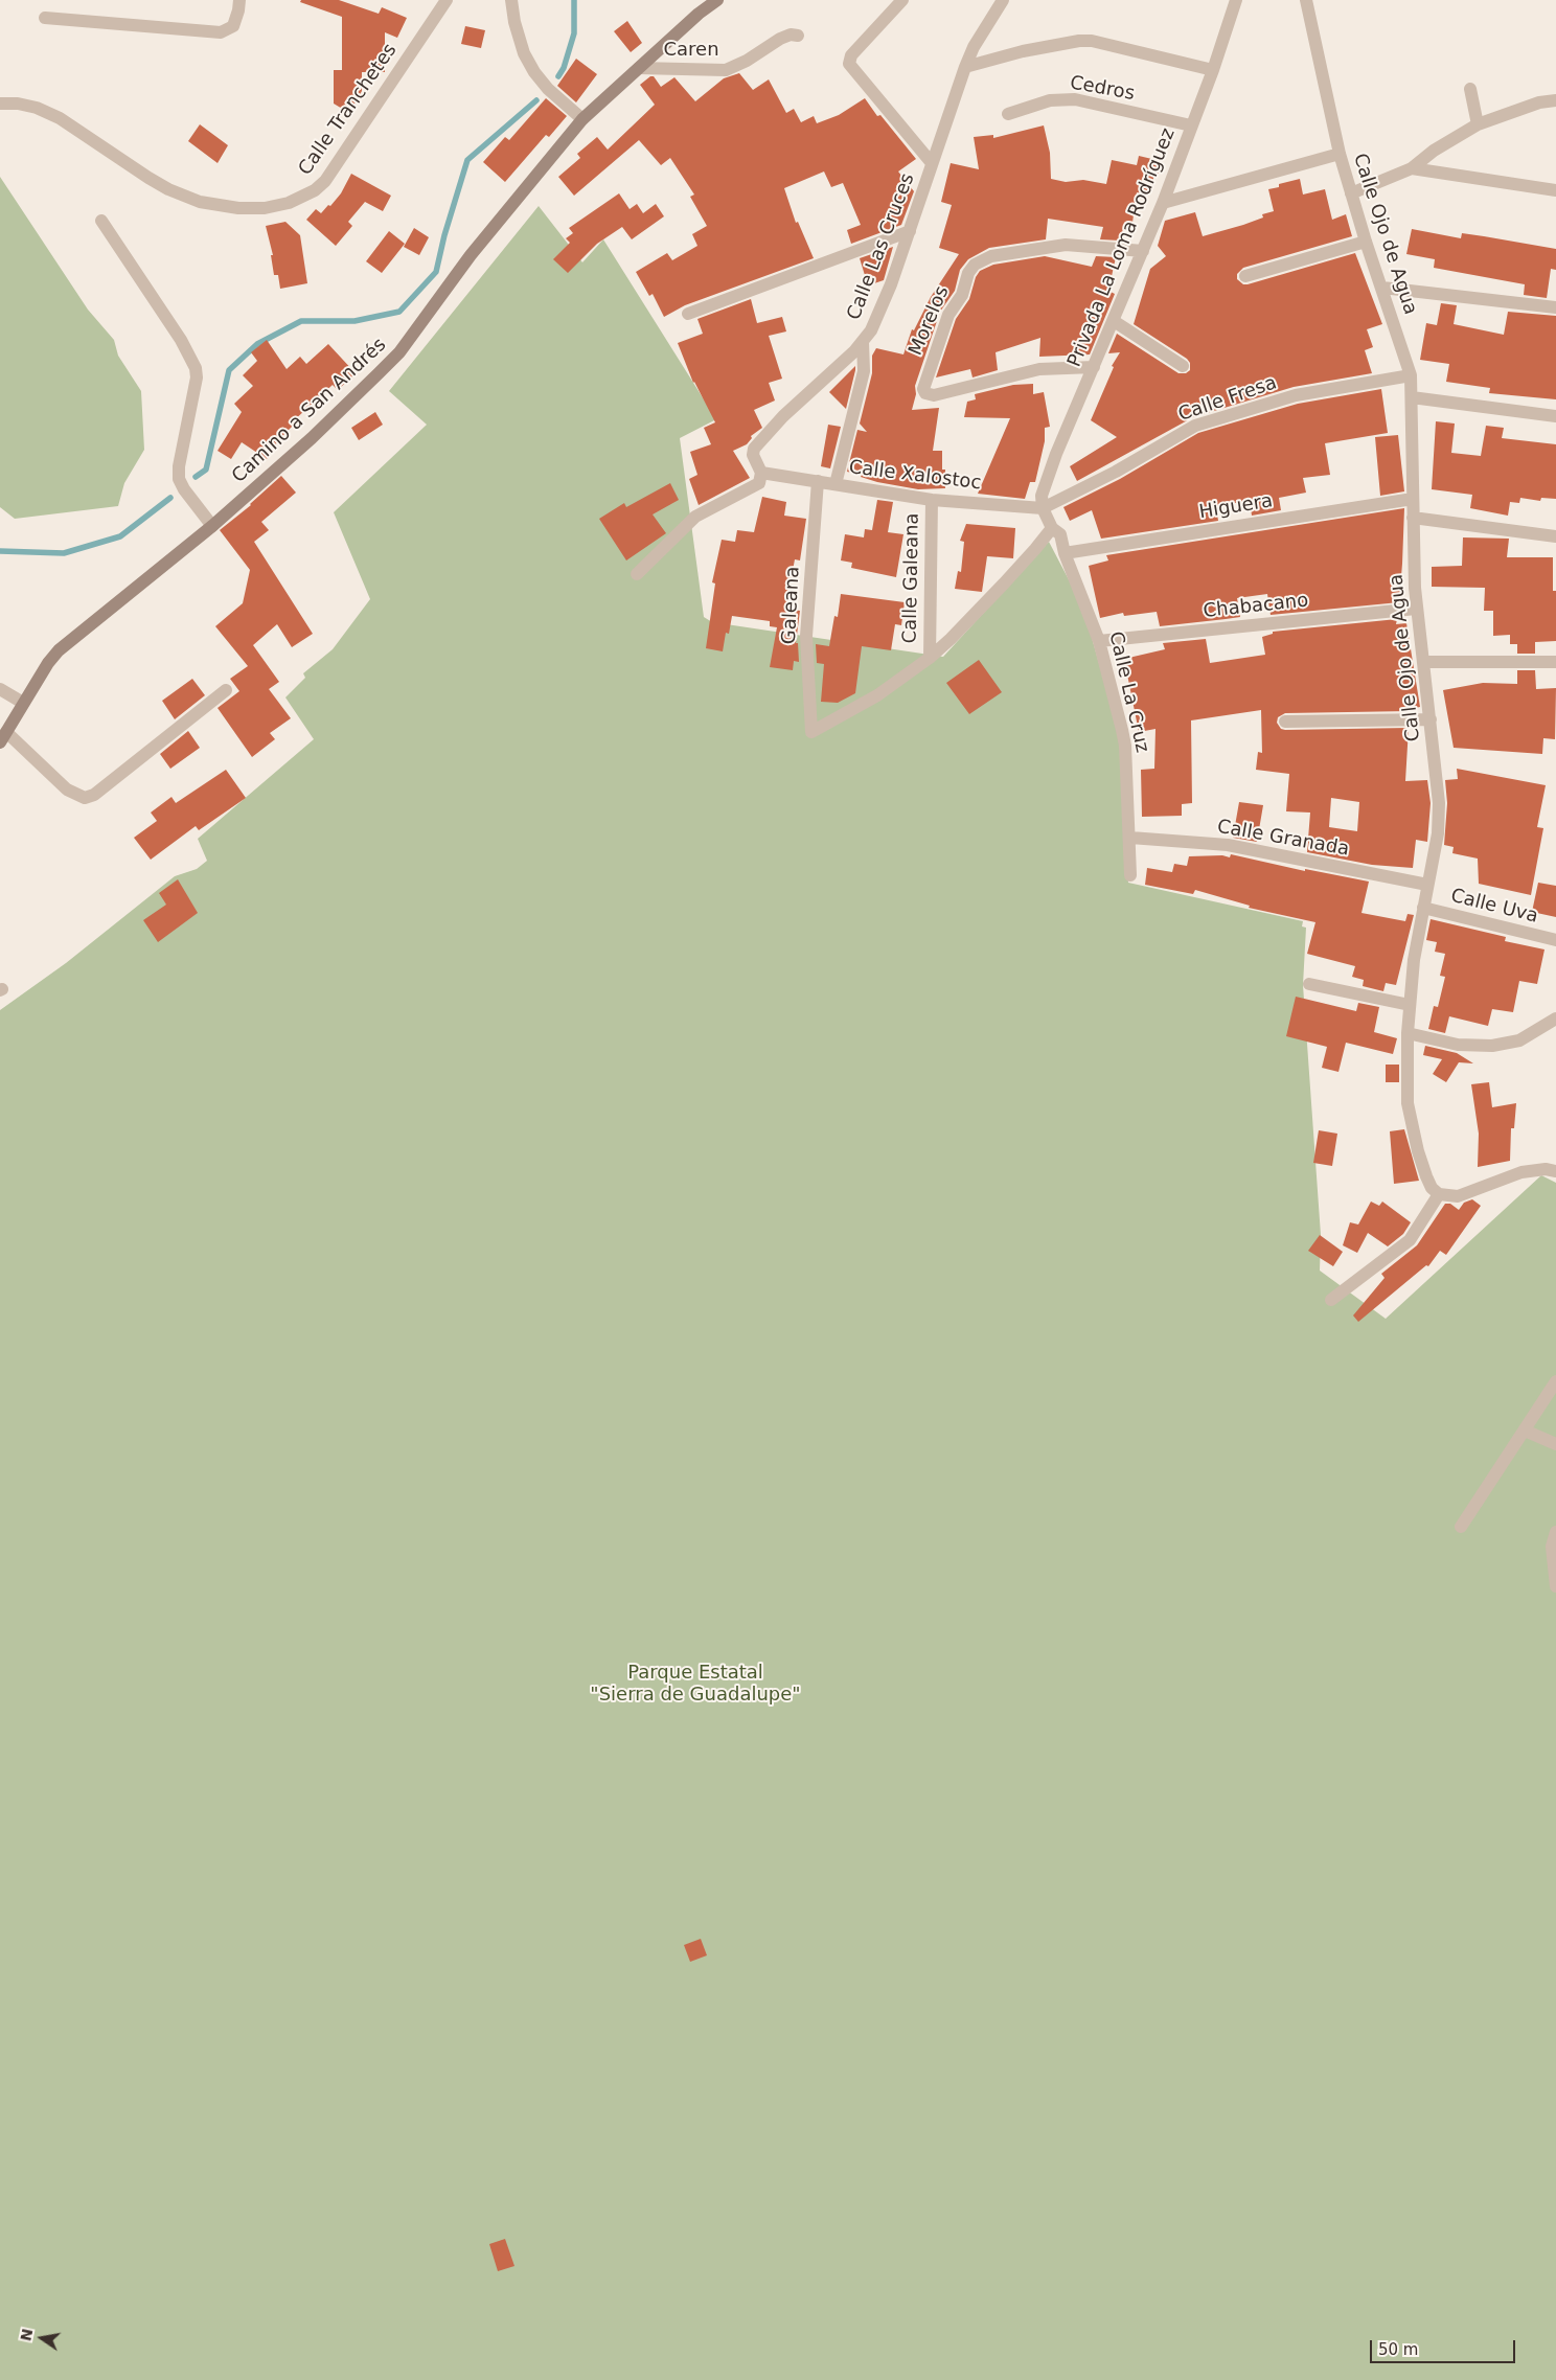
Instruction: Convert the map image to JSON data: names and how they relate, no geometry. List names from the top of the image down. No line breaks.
{"streets":{"street":["Caren","Cedros","Calle Tranchetes","Calle Ojo de Agua","Calle Las Cruces","Privada La Loma Rodríguez","Morelos","Calle Fresa","Camino a San Andrés","Calle Xalostoc","Higuera","Calle Galeana","Galeana","Chabacano","Calle La Cruz","Calle Granada","Calle Uva"]},"crossings":[["Caren","Camino a San Andrés"],["Cedros","Privada La Loma Rodríguez"],["Calle Ojo de Agua","Calle Fresa"],["Calle Ojo de Agua","Higuera"],["Calle Ojo de Agua","Chabacano"],["Calle Ojo de Agua","Calle Granada"],["Calle Ojo de Agua","Calle Uva"],["Calle Las Cruces","Calle Xalostoc"],["Privada La Loma Rodríguez","Morelos"],["Privada La Loma Rodríguez","Calle Fresa"],["Privada La Loma Rodríguez","Calle Xalostoc"],["Calle Fresa","Calle Xalostoc"],["Calle Xalostoc","Calle Galeana"],["Calle Xalostoc","Galeana"],["Higuera","Calle La Cruz"],["Calle Galeana","Galeana"],["Chabacano","Calle La Cruz"],["Calle La Cruz","Calle Granada"]],"parks":["Parque Estatal \"Sierra de Guadalupe\""],"scale_bar":"50 m","north":"left"}
